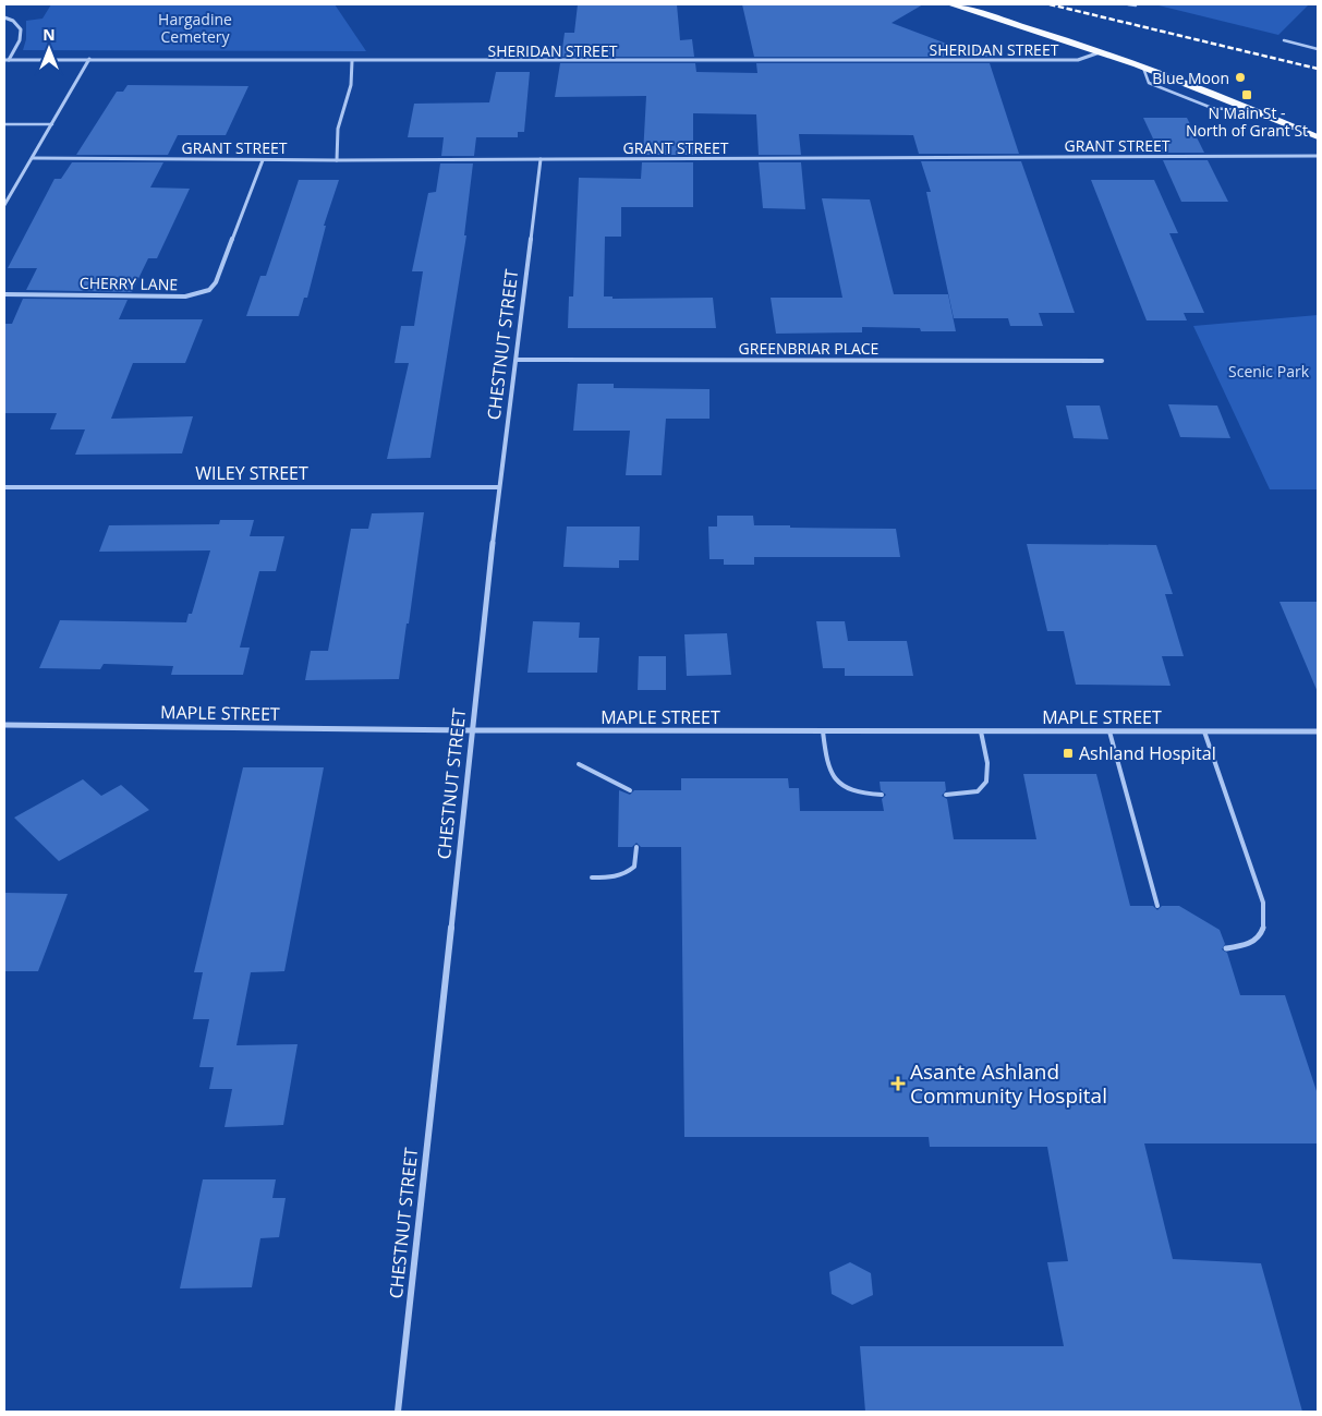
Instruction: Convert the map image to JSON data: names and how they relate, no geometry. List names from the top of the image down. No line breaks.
{"streets":{"street":["SHERIDAN STREET","GRANT STREET","CHERRY LANE","CHESTNUT STREET","GREENBRIAR PLACE","WILEY STREET","MAPLE STREET"]},"crossings":[["GRANT STREET","CHERRY LANE"],["GRANT STREET","CHESTNUT STREET"],["CHESTNUT STREET","GREENBRIAR PLACE"],["CHESTNUT STREET","WILEY STREET"],["CHESTNUT STREET","MAPLE STREET"]],"parks":["Hargadine Cemetery","Scenic Park"],"places":{"other":["Blue Moon"],"transit":["N Main St - North of Grant St","Ashland Hospital"],"health":["Asante Ashland Community Hospital"]},"north":"top"}
